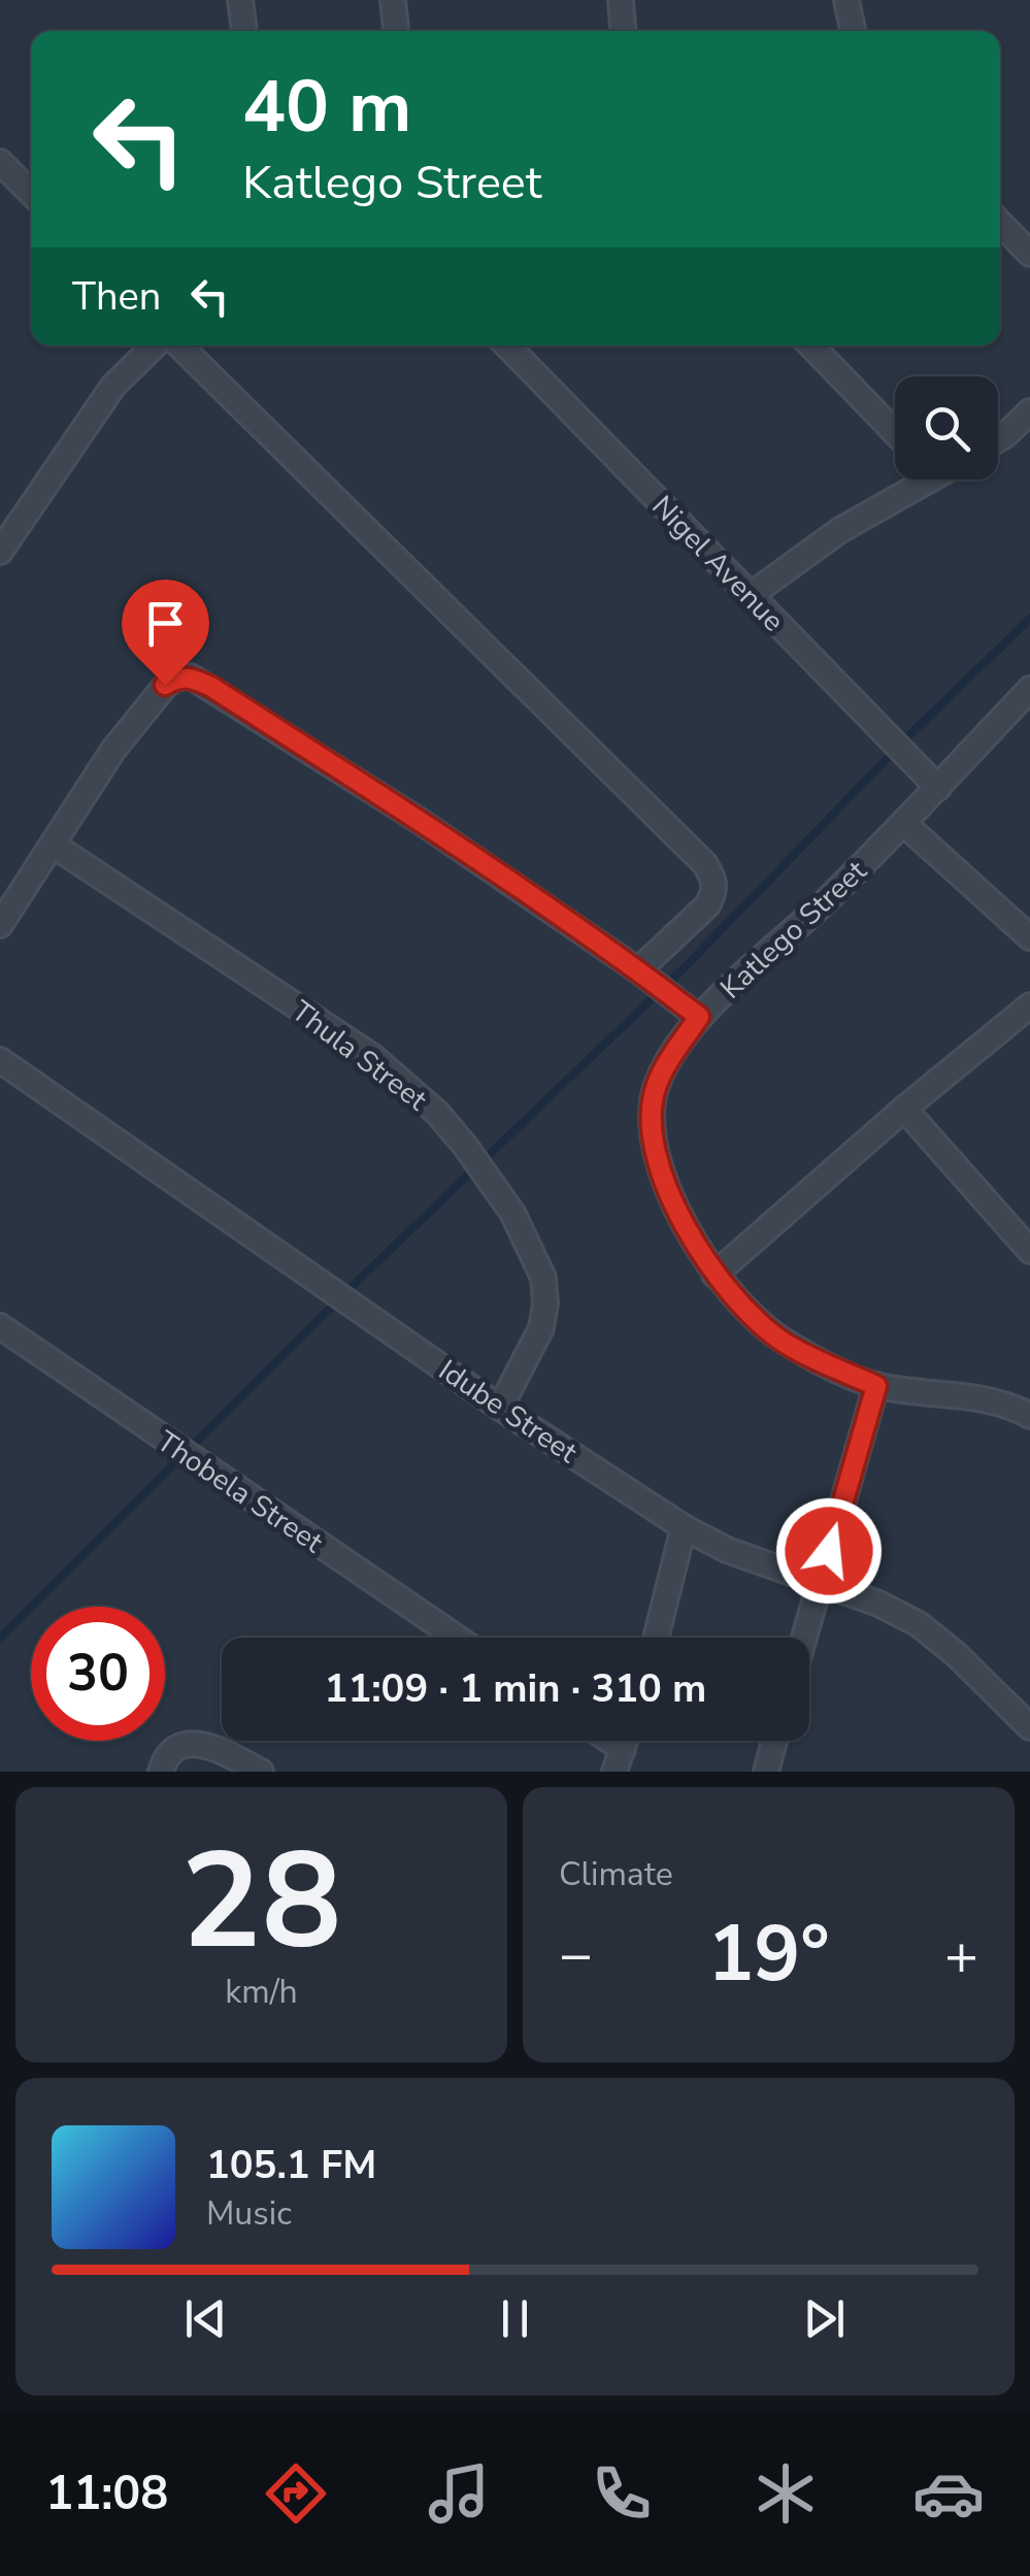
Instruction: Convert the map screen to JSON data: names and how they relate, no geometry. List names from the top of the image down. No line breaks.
{"streets":{"street":["Nigel Avenue","Katlego Street","Thula Street","Idube Street","Thobela Street"]},"crossings":[["Nigel Avenue","Katlego Street"],["Thula Street","Idube Street"]],"page":{"turn":["40 m","Katlego Street"],"then":"Then","limit":"30","trip":"11:09 · 1 min · 310 m","tile":[["28","km/h"],"Climate"],"heat":["−","19°","+"],"song":["105.1 FM","Music"],"tabs":"11:08"}}
